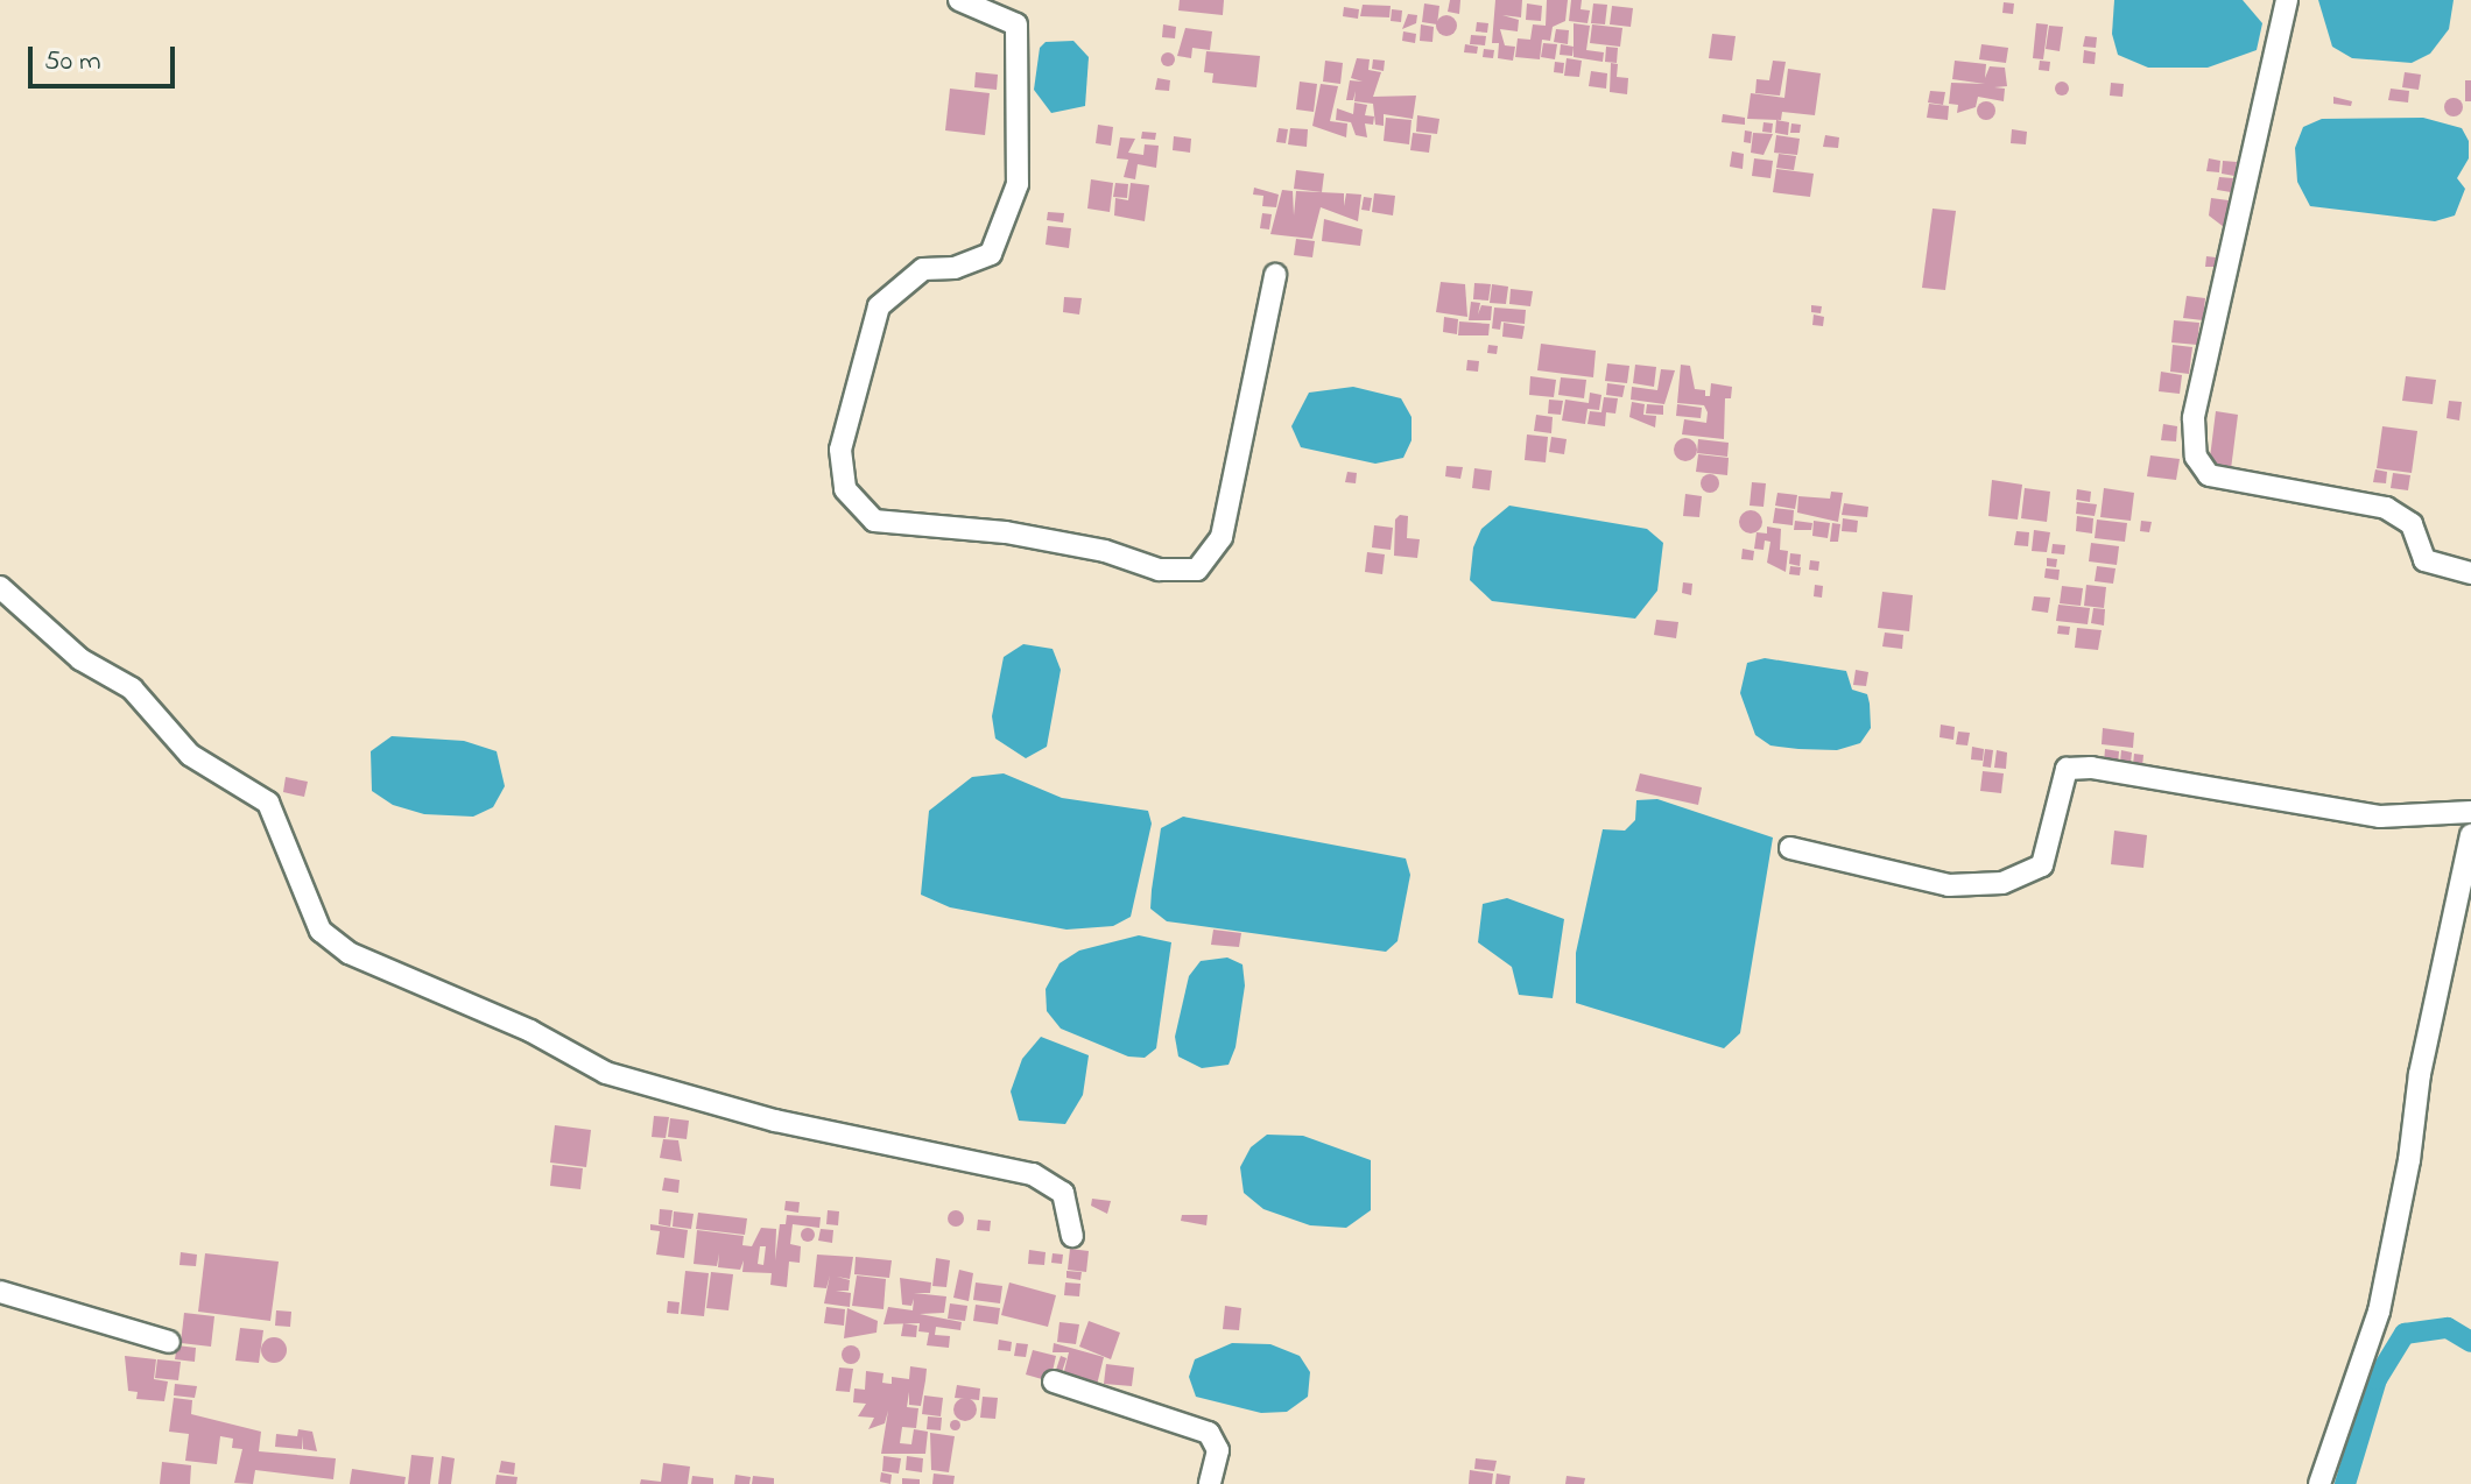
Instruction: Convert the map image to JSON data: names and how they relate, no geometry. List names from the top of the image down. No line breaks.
{"scale_bar":"50 m"}
